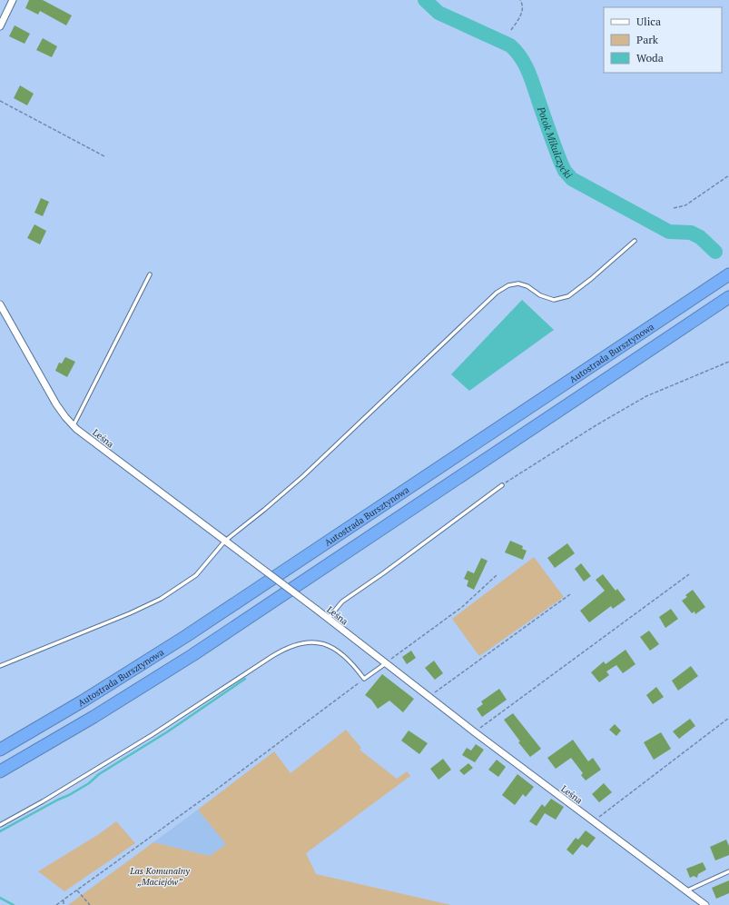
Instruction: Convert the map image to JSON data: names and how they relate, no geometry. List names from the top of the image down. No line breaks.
{"streets":{"highway":["Autostrada Bursztynowa"],"street":["Leśna"]},"water":["Potok Mikulczycki"],"parks":["Las Komunalny „Maciejów”"],"legend":["Ulica","Park","Woda"]}
